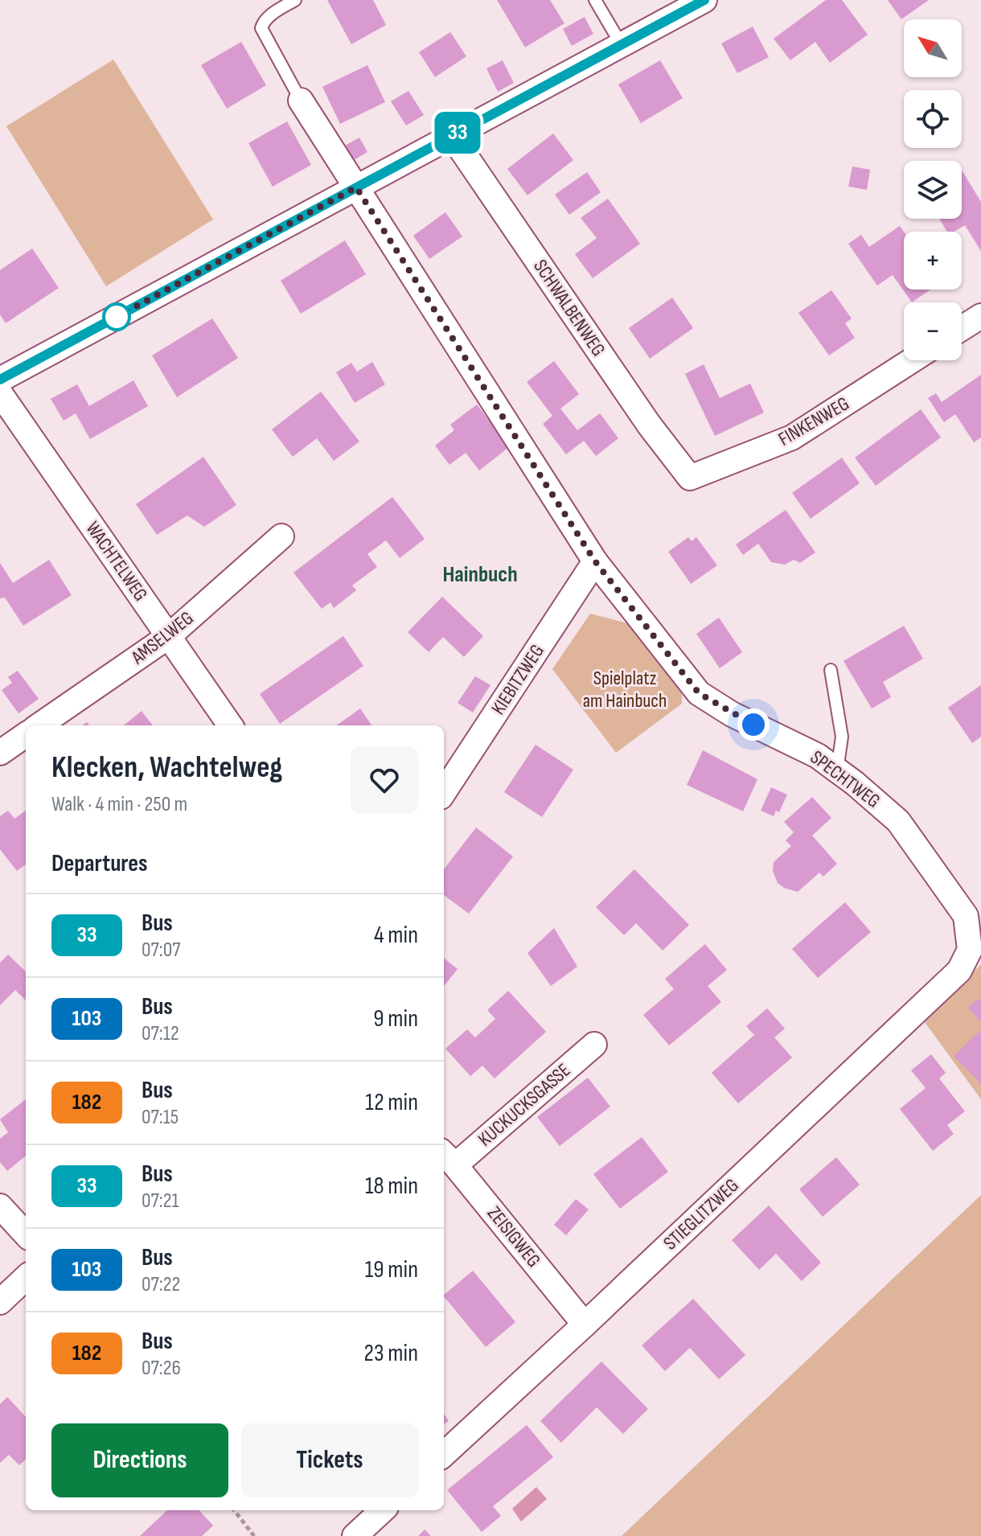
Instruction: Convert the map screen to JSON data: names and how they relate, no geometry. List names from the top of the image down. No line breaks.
{"streets":{"street":["SCHWALBENWEG","FINKENWEG","WACHTELWEG","AMSELWEG","KIEBITZWEG","SPECHTWEG","KUCKUCKSGASSE","STIEGLITZWEG","ZEISIGWEG"]},"crossings":[["SCHWALBENWEG","FINKENWEG"],["WACHTELWEG","AMSELWEG"],["KIEBITZWEG","SPECHTWEG"],["SPECHTWEG","STIEGLITZWEG"],["KUCKUCKSGASSE","ZEISIGWEG"],["STIEGLITZWEG","ZEISIGWEG"]],"districts":["Hainbuch"],"parks":["Spielplatz am Hainbuch"],"lines":["bus line 33"],"north":"top left","page":{"on_map":"33","map_buttons":["+","−"],"heading":[["Klecken, Wachtelweg","Walk · 4 min · 250 m"],"Departures"],"list":[{"mark":"33","name":"Bus","note":"07:07","value":"4 min"},{"mark":"103","name":"Bus","note":"07:12","value":"9 min"},{"mark":"182","name":"Bus","note":"07:15","value":"12 min"},{"mark":"33","name":"Bus","note":"07:21","value":"18 min"},{"mark":"103","name":"Bus","note":"07:22","value":"19 min"},{"mark":"182","name":"Bus","note":"07:26","value":"23 min"}],"buttons":["Directions","Tickets"]}}
